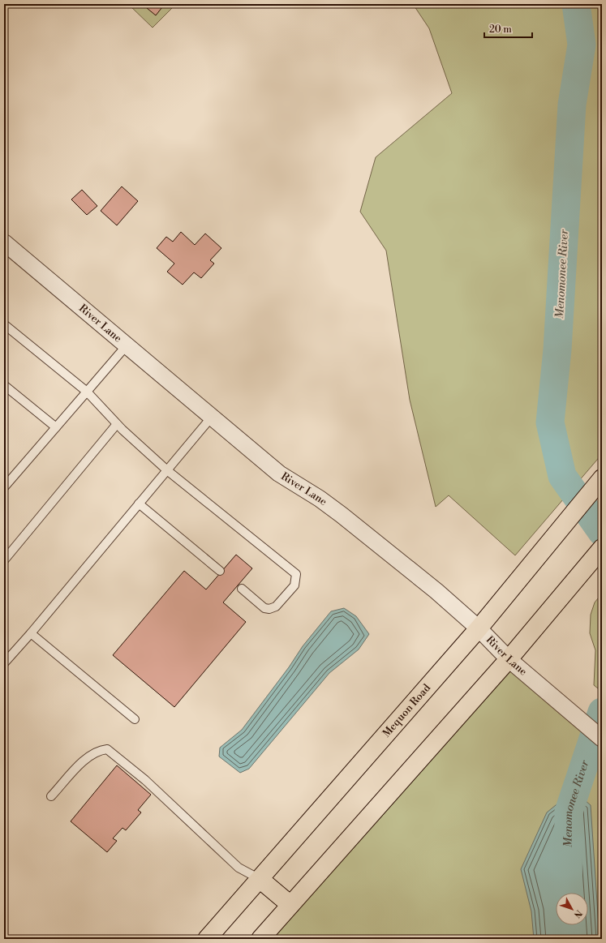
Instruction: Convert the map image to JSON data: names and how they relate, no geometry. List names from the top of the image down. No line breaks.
{"streets":{"main road":["Mequon Road"],"street":["River Lane"]},"crossings":[["River Lane","Mequon Road"]],"water":["Menomonee River"],"scale_bar":"20 m","north":"bottom right"}
